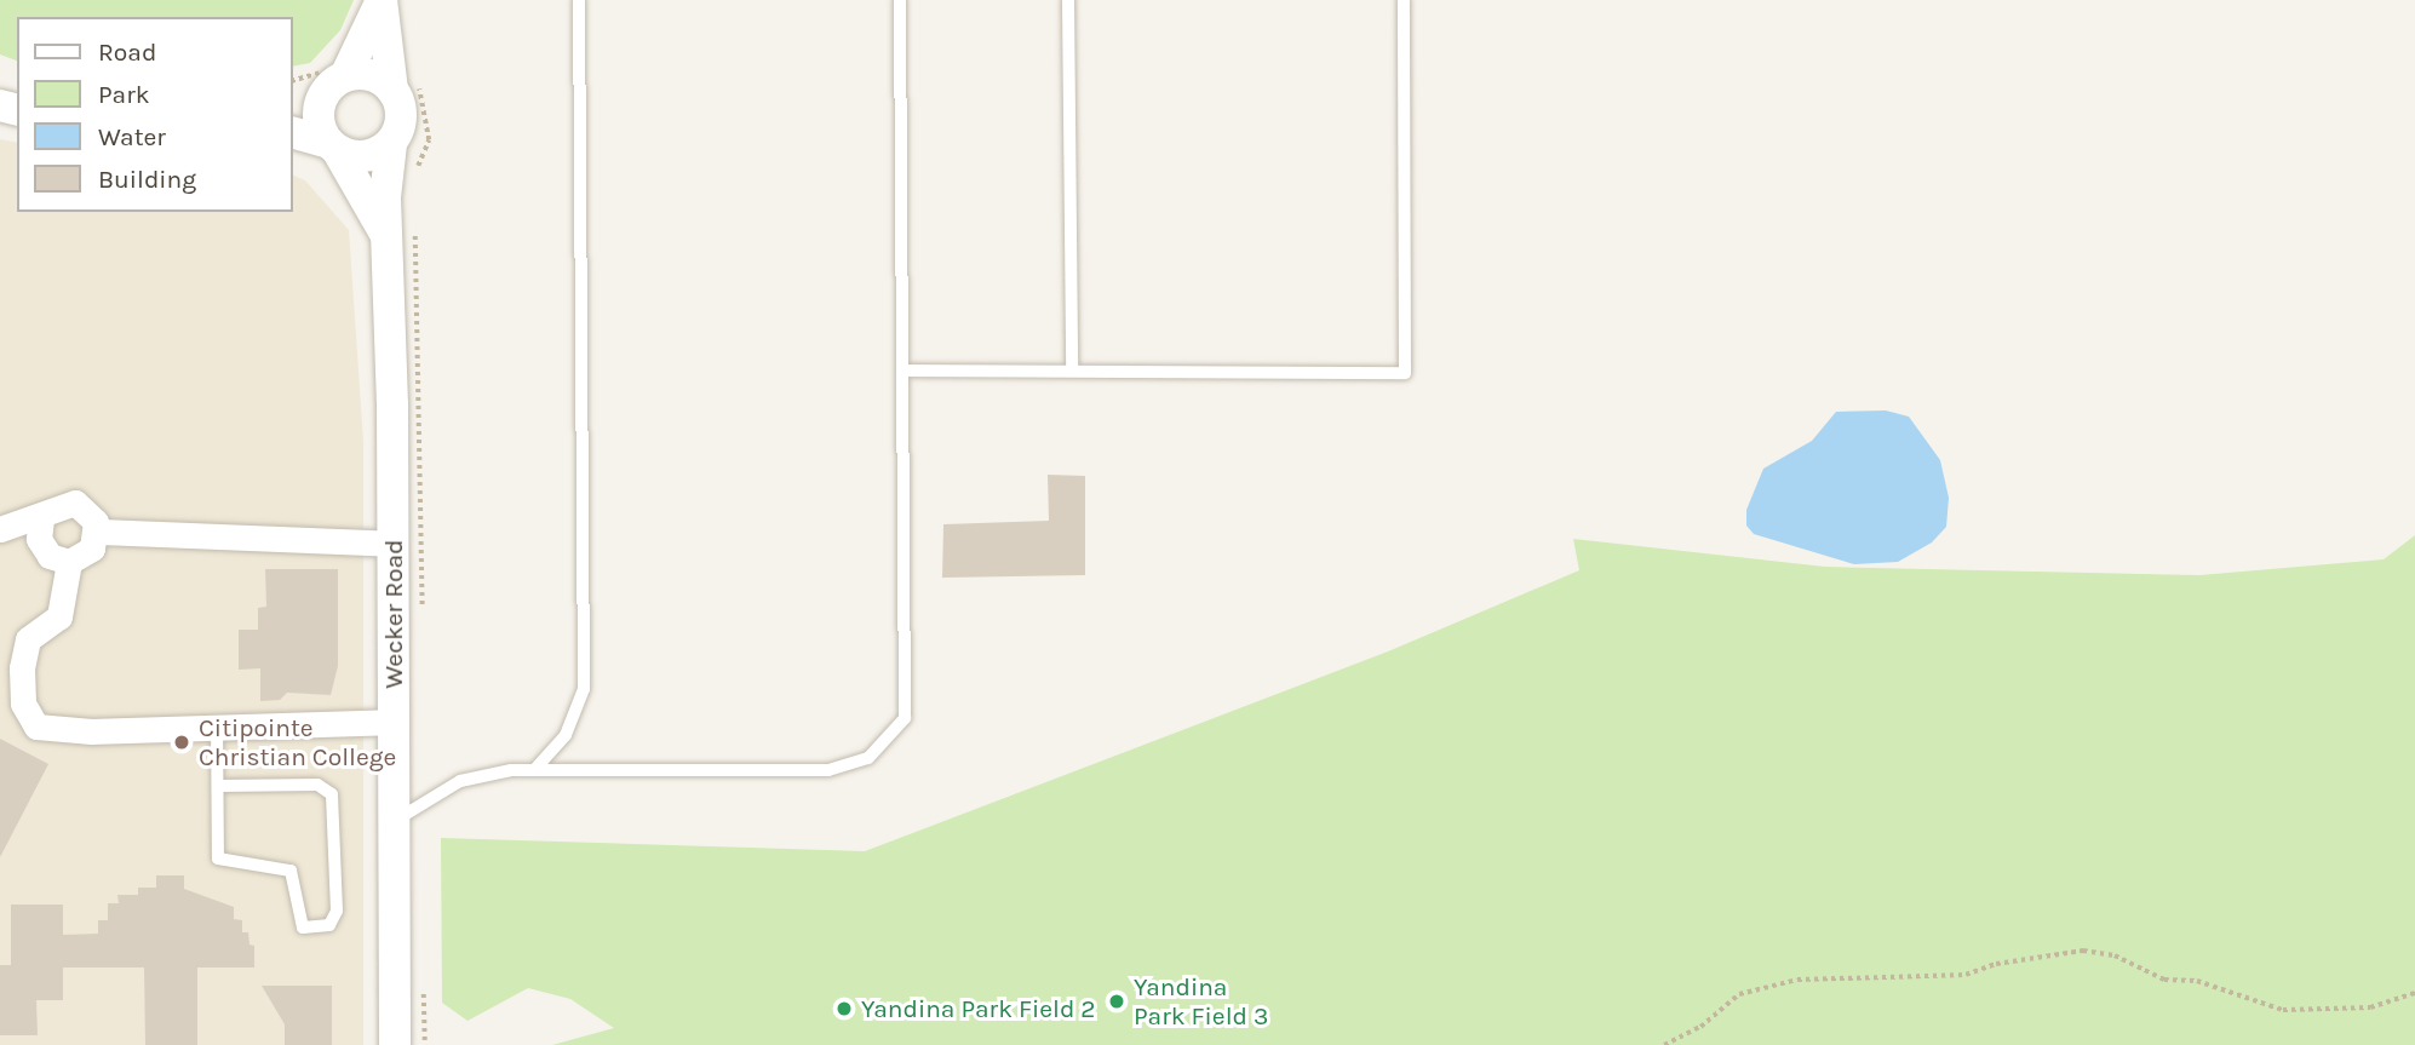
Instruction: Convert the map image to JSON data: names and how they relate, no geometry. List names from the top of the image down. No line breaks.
{"streets":{"street":["Wecker Road"]},"places":["Citipointe Christian College","Yandina Park Field 3","Yandina Park Field 2"],"legend":["Road","Park","Water","Building"]}
